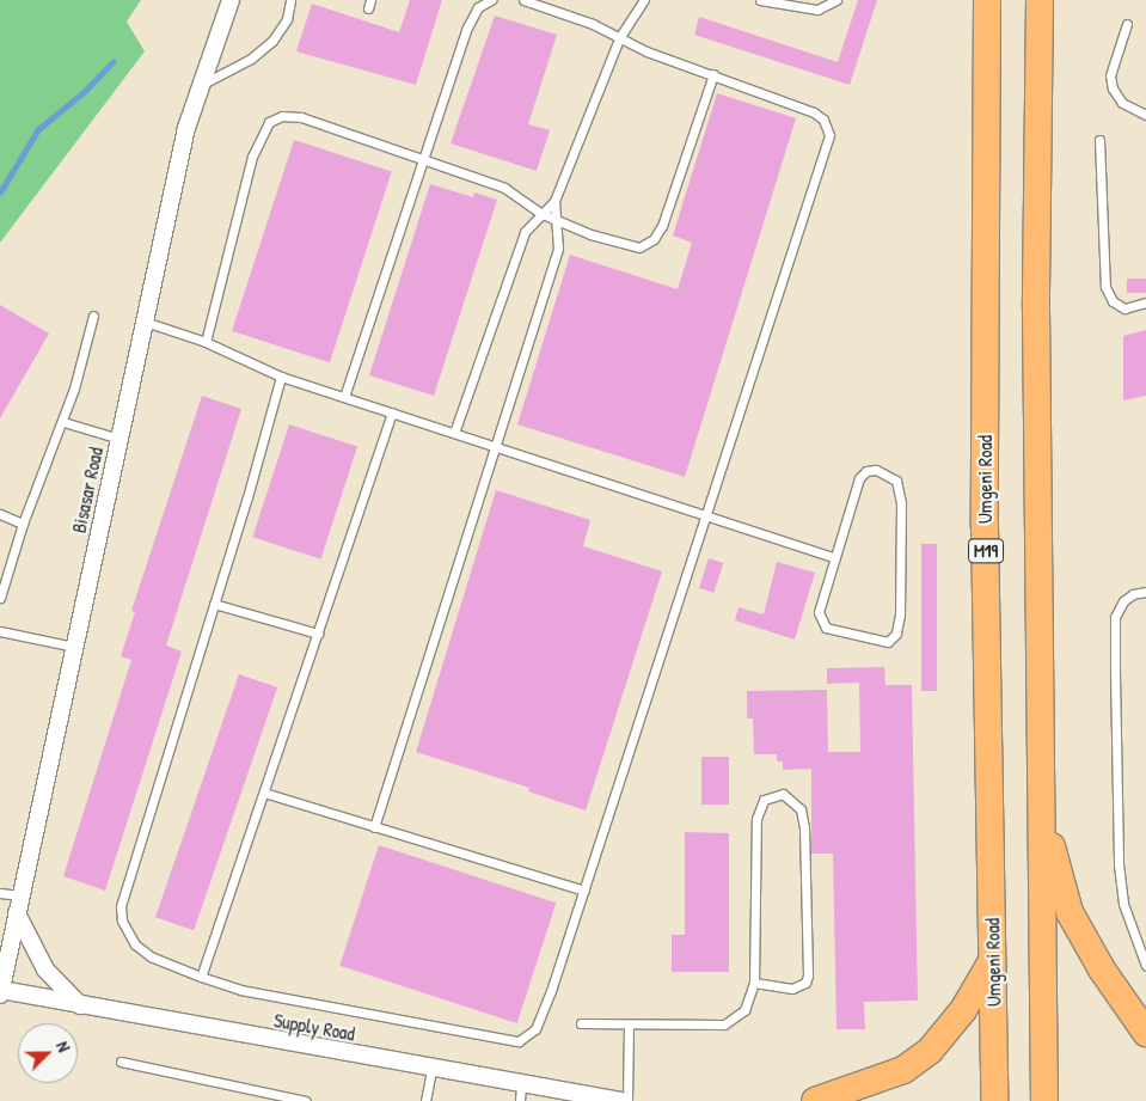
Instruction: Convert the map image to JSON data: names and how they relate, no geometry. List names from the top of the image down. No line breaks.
{"streets":{"highway":["Umgeni Road","M19"],"street":["Bisasar Road","Supply Road"]},"crossings":[["Bisasar Road","Supply Road"]],"north":"top right"}
